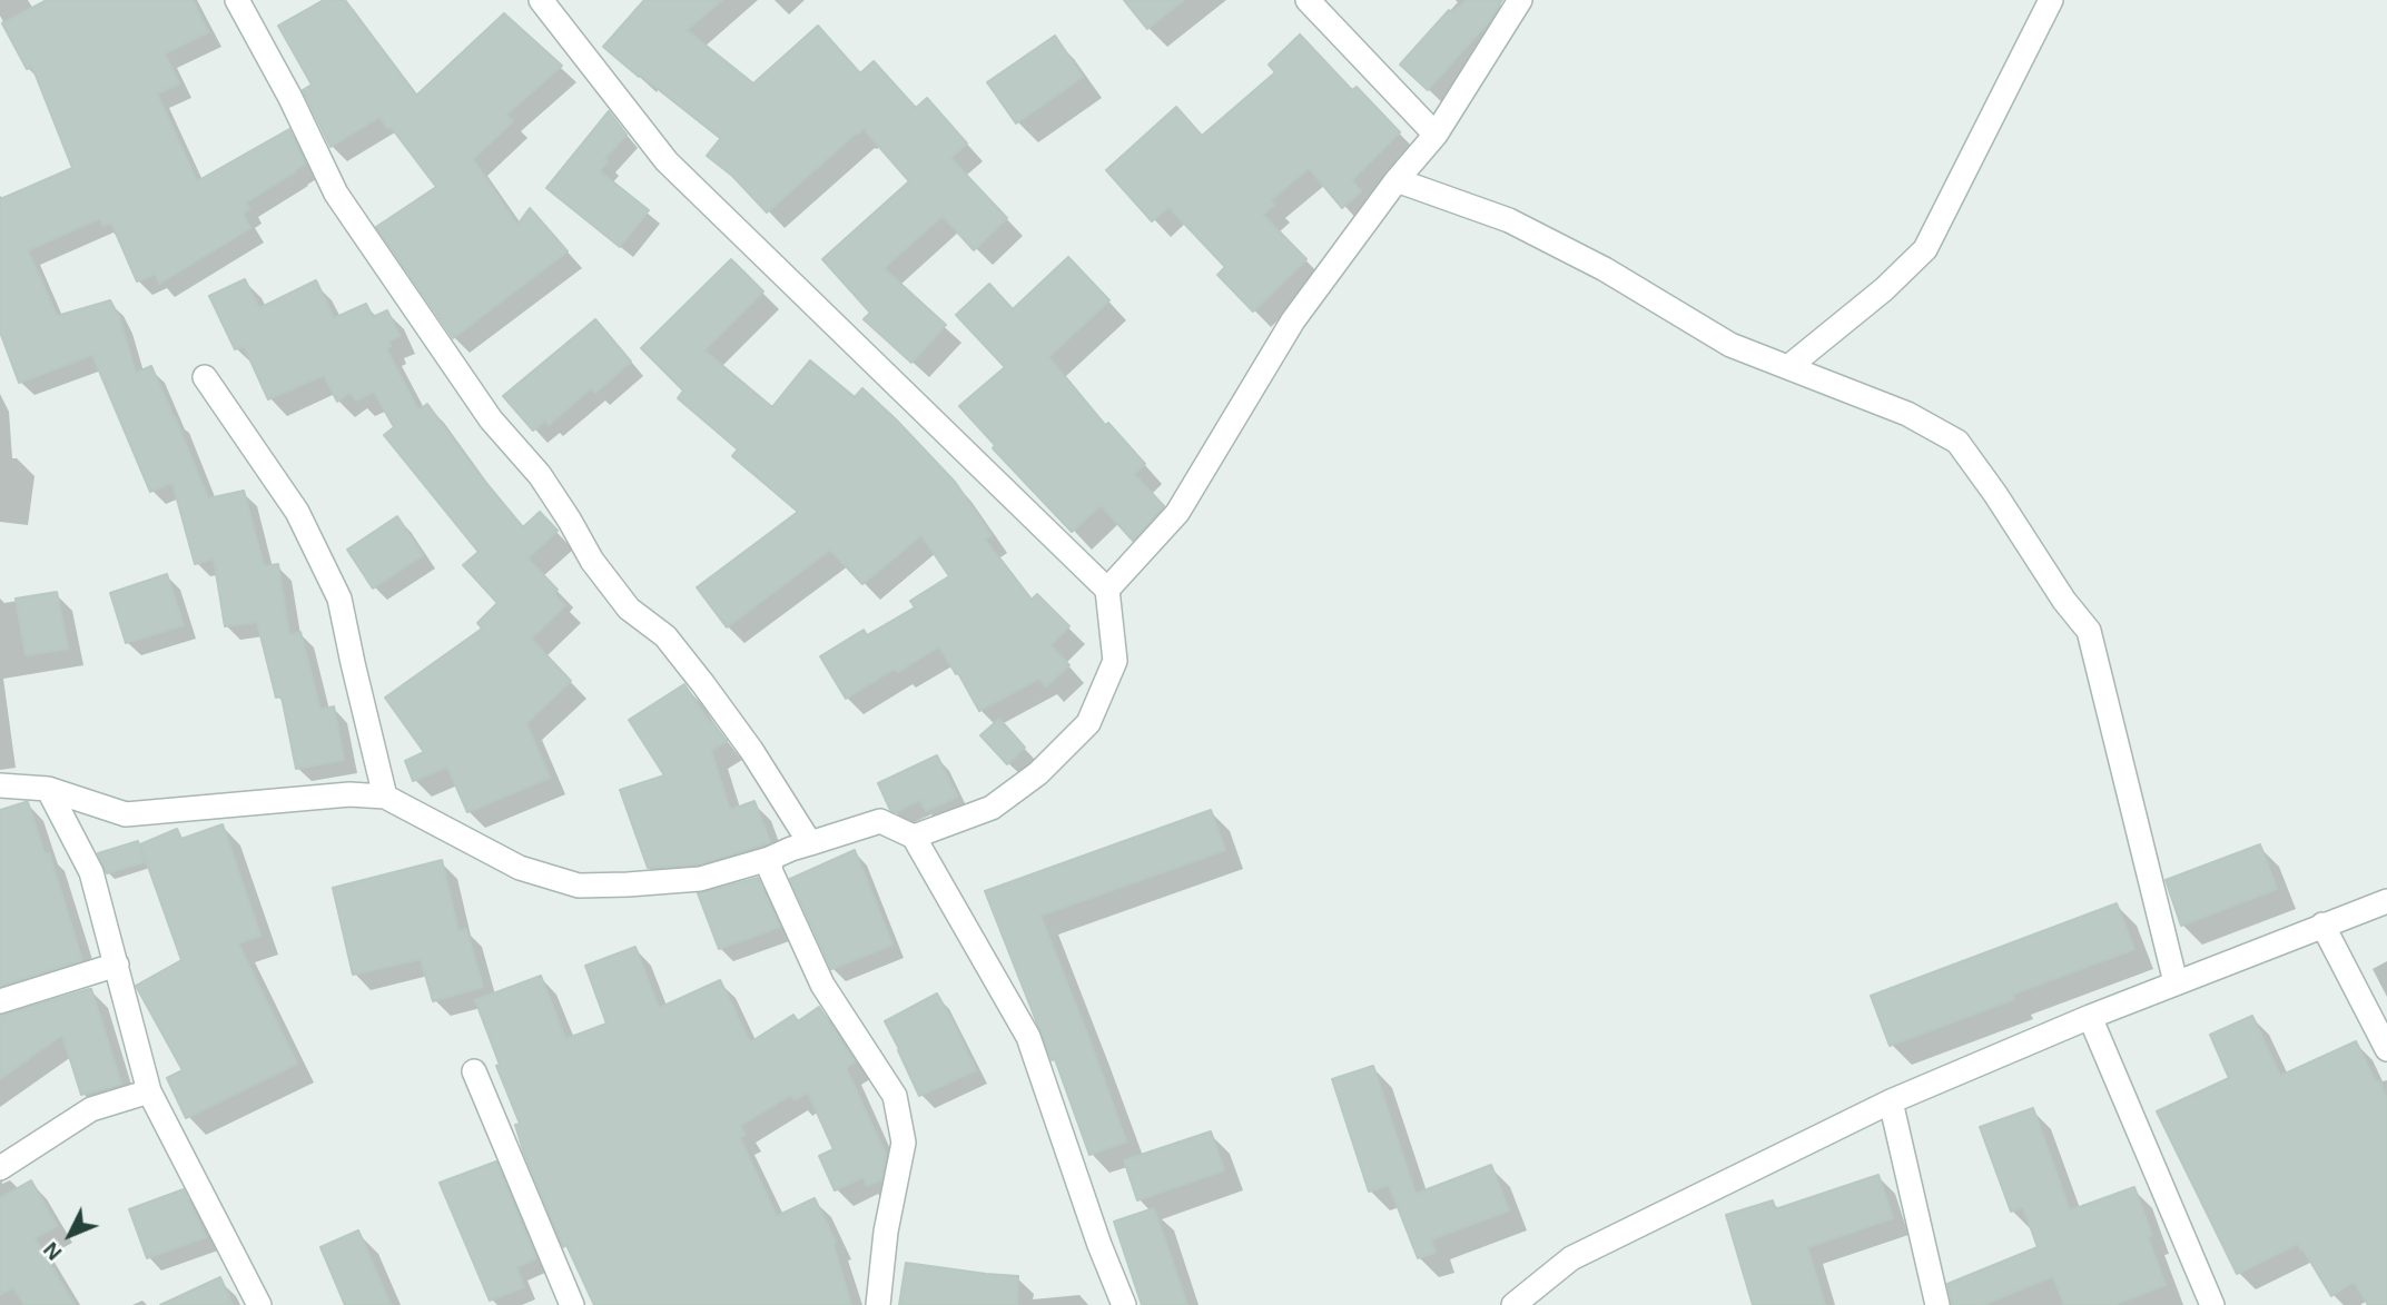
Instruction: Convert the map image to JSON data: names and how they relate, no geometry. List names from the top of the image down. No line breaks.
{"north":"bottom left"}
